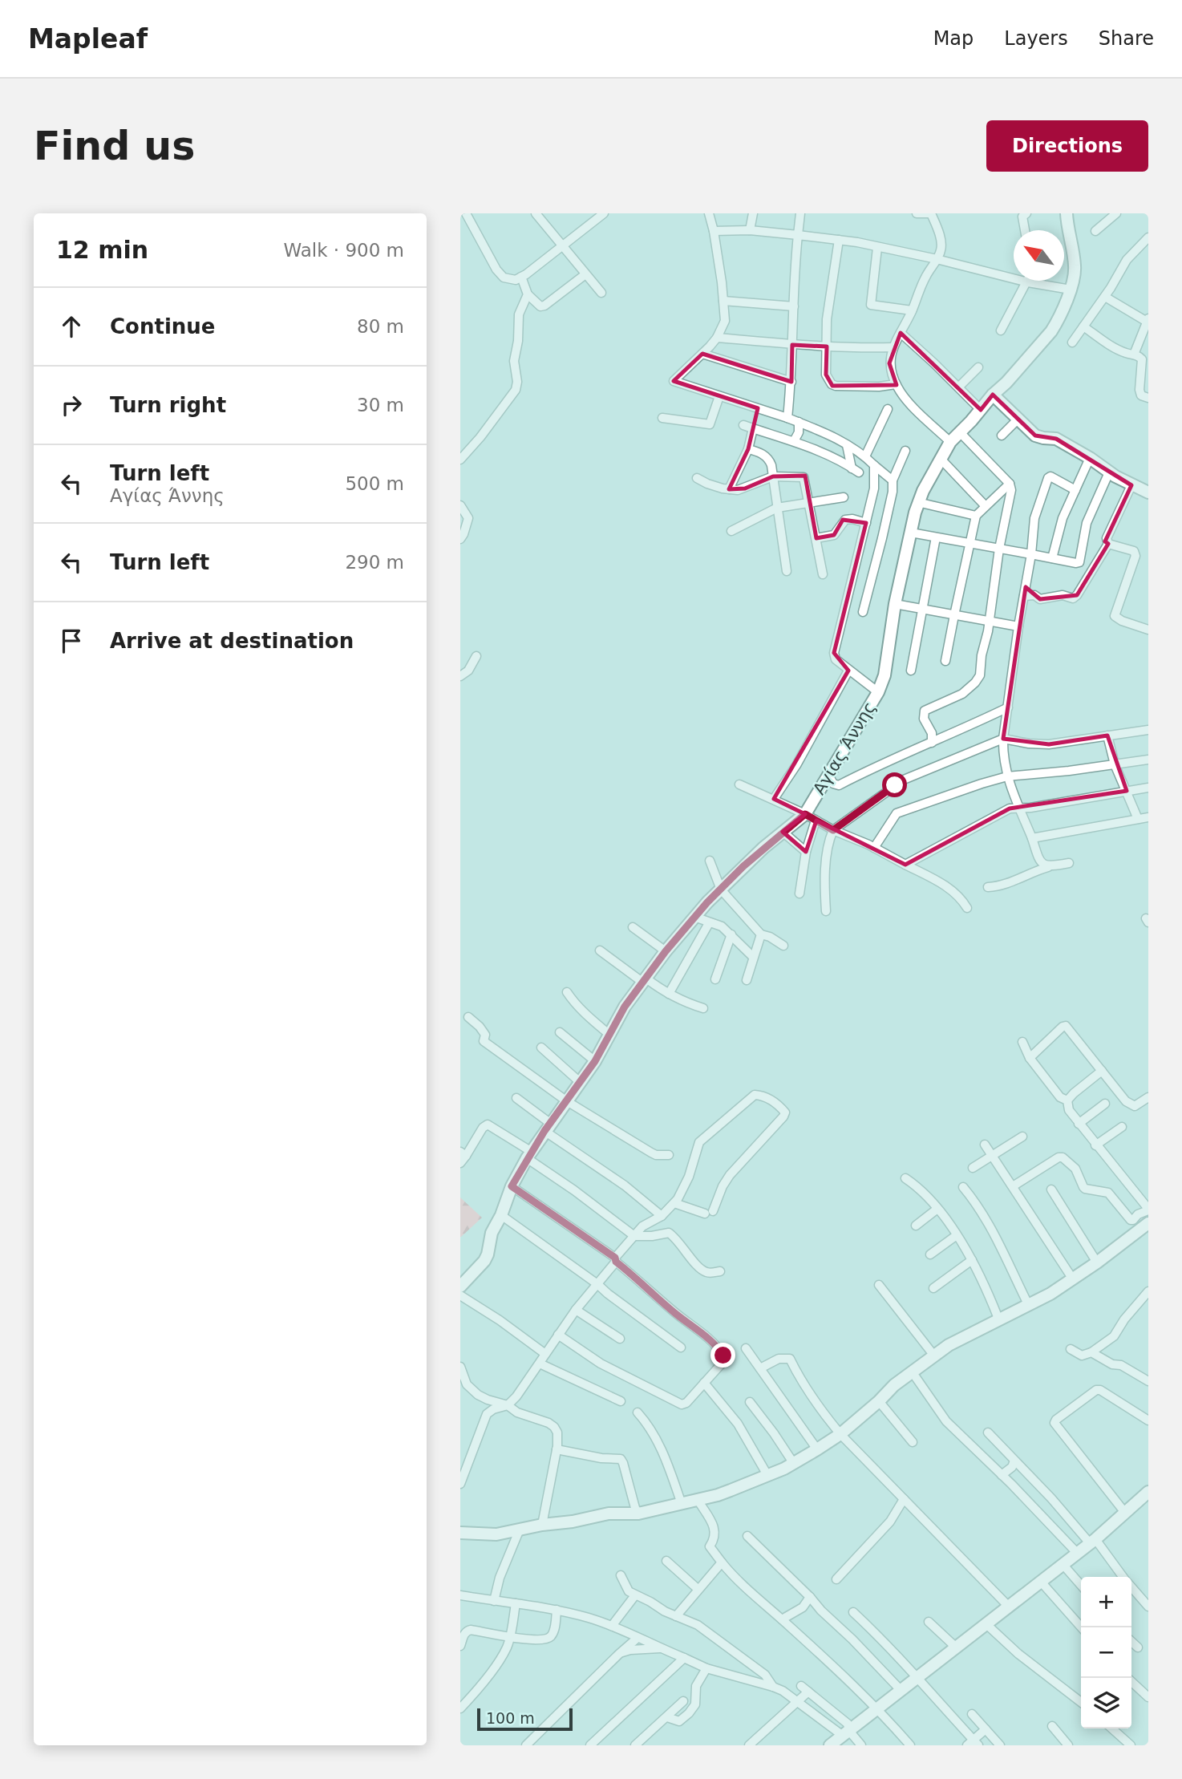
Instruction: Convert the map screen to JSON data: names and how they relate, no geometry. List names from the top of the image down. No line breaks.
{"streets":{"street":["Αγίας Άννης"]},"scale_bar":"100 m","north":"top left","page":{"header":"Mapleaf","nav":["Map","Layers","Share"],"buttons":"Directions","title":"Find us","heading":["12 min","Walk · 900 m"],"list":[["Continue","80 m"],["Turn right","30 m"],["Turn left","Αγίας Άννης","500 m"],["Turn left","290 m"],"Arrive at destination"],"map_buttons":["+","−"],"scale":"100 m"}}
